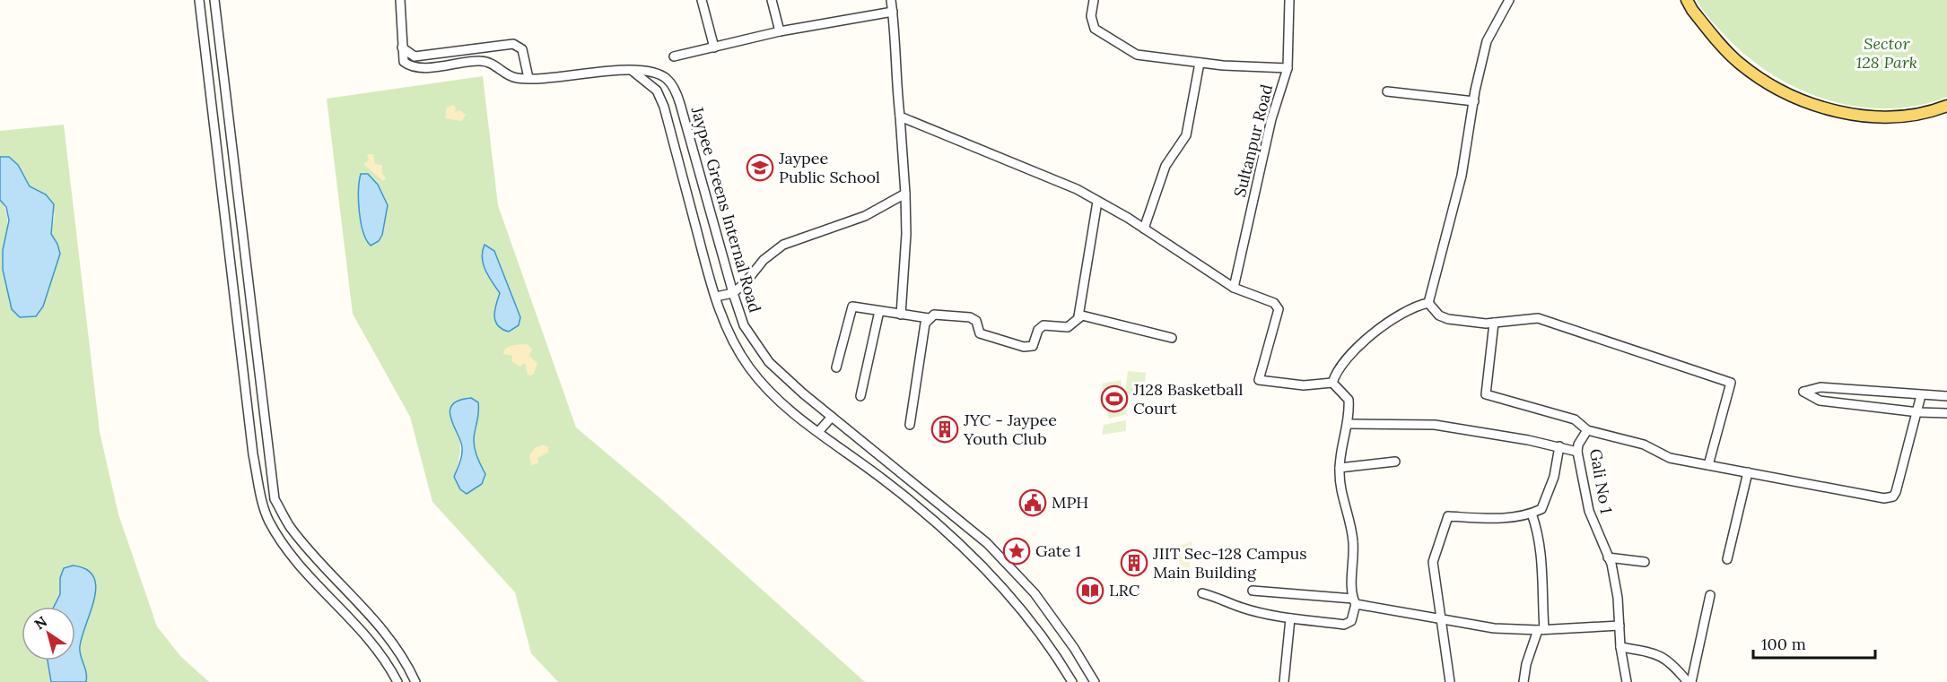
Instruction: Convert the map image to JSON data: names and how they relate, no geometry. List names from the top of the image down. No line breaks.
{"streets":{"street":["Sultanpur Road","Jaypee Greens Internal Road","Gali No 1"]},"parks":["Sector 128 Park"],"places":{"school or university":["Jaypee Public School"],"sports":["J128 Basketball Court"],"building":["JYC - Jaypee Youth Club","JIIT Sec-128 Campus Main Building"],"public building":["MPH"],"place":["Gate 1"],"library":["LRC"]},"scale_bar":"100 m","north":"top left"}
